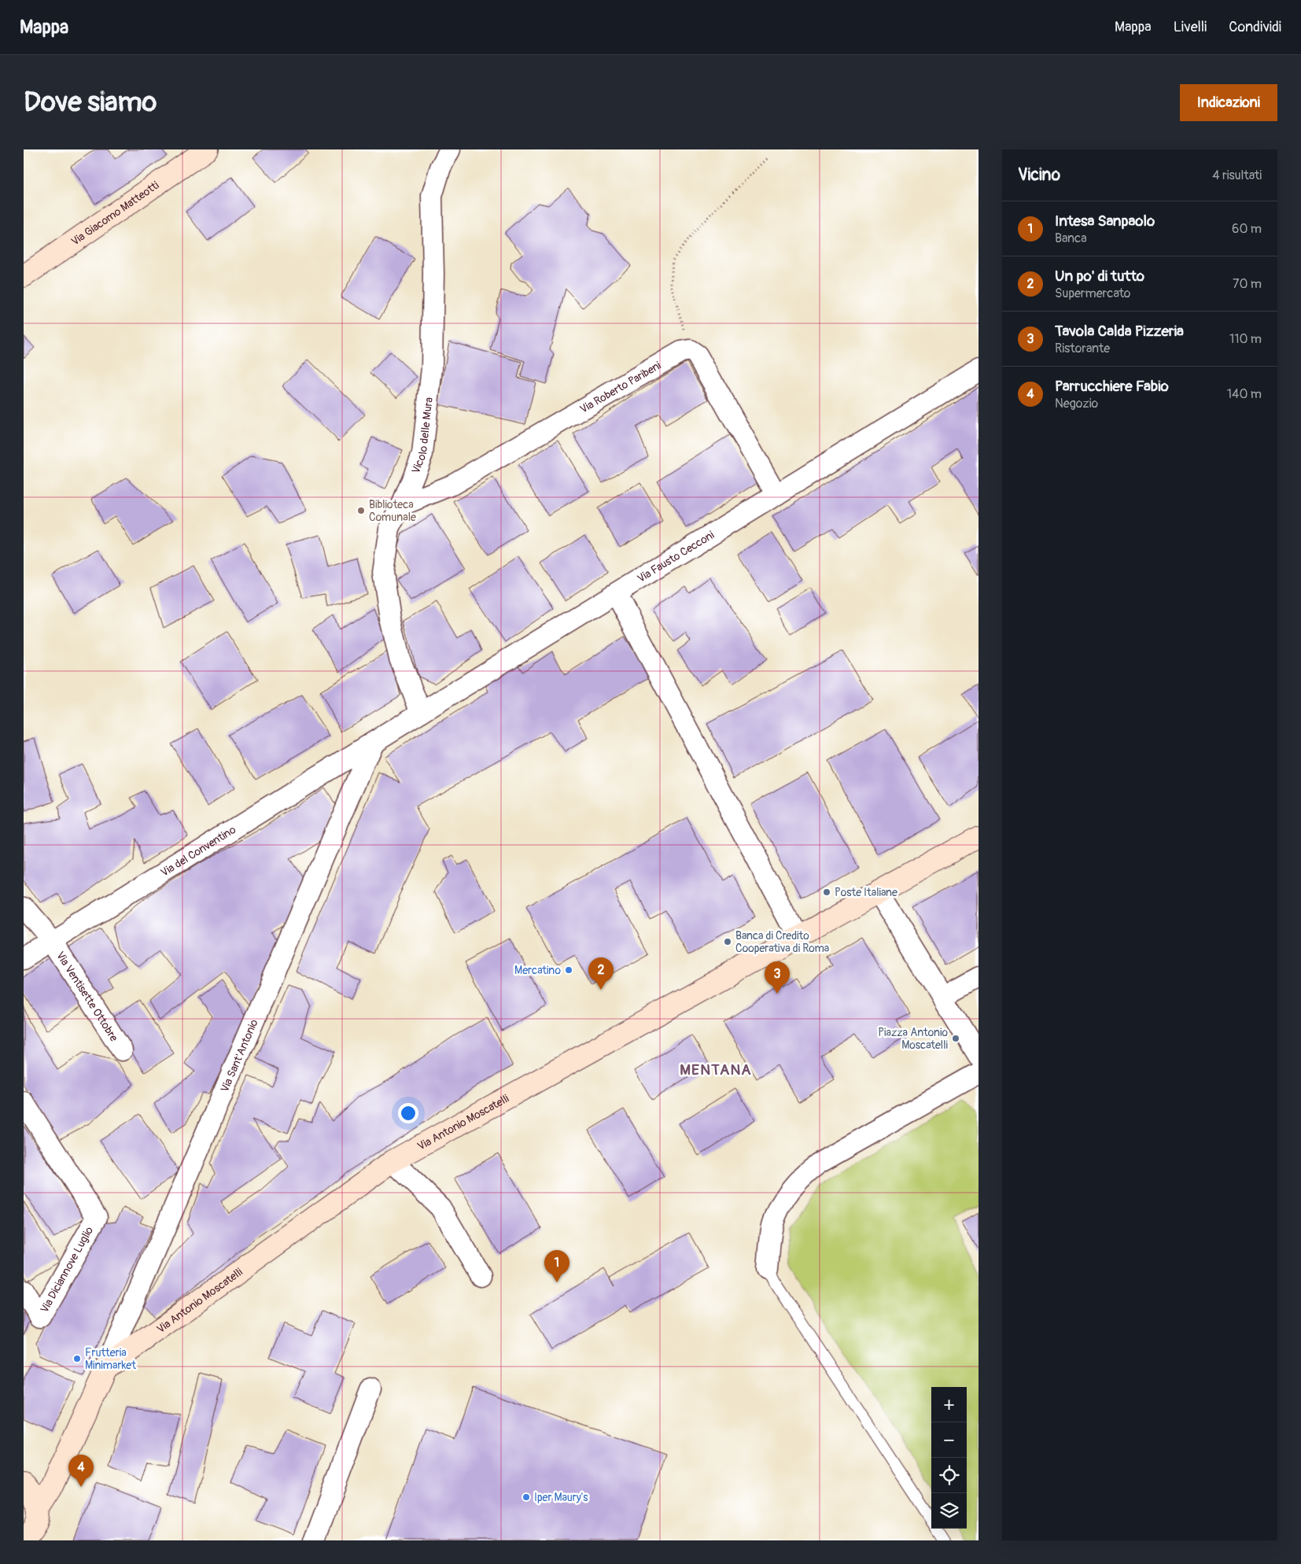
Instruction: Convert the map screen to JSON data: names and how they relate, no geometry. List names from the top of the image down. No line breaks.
{"streets":{"street":["Via Giacomo Matteotti","Via Roberto Paribeni","Vicolo delle Mura","Via Fausto Cecconi","Via del Conventino","Via Ventisette Ottobre","Via Sant'Antonio","Via Antonio Moscatelli","Via Diciannove Luglio"]},"crossings":[["Via Roberto Paribeni","Vicolo delle Mura"],["Vicolo delle Mura","Via Fausto Cecconi"],["Via Fausto Cecconi","Via del Conventino"],["Via Fausto Cecconi","Via Sant'Antonio"],["Via del Conventino","Via Ventisette Ottobre"],["Via del Conventino","Via Sant'Antonio"],["Via Sant'Antonio","Via Antonio Moscatelli"]],"districts":["MENTANA"],"places":["Biblioteca Comunale","Poste Italiane","Banca di Credito Cooperativa di Roma","Mercatino","Piazza Antonio Moscatelli","Frutteria Minimarket","Iper Maury's"],"page":{"header":"Mappa","nav":["Mappa","Livelli","Condividi"],"buttons":"Indicazioni","title":"Dove siamo","heading":["Vicino","4 risultati"],"list":[{"mark":"1","name":"Intesa Sanpaolo","note":"Banca","value":"60 m"},{"mark":"2","name":"Un po' di tutto","note":"Supermercato","value":"70 m"},{"mark":"3","name":"Tavola Calda Pizzeria","note":"Ristorante","value":"110 m"},{"mark":"4","name":"Parrucchiere Fabio","note":"Negozio","value":"140 m"}],"pins":["2","3","1","4"],"map_buttons":["+","−"]}}
